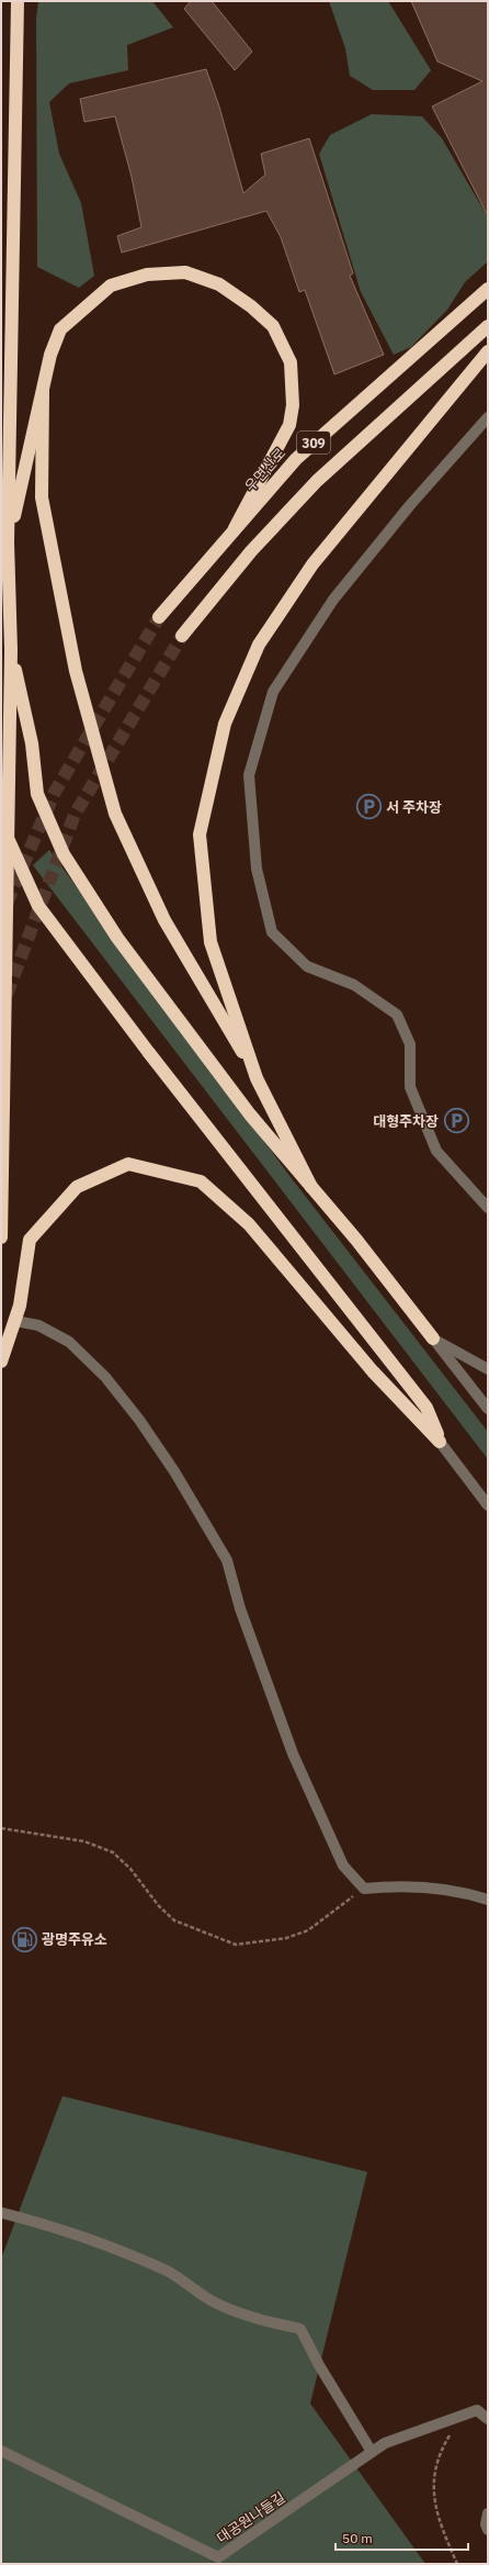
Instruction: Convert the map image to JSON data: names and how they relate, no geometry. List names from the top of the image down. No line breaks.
{"streets":{"highway":["309","우면산로"],"street":["대공원나들길"]},"places":{"parking":["서 주차장","대형주차장"],"fuel station":["광명주유소"]},"scale_bar":"50 m"}
